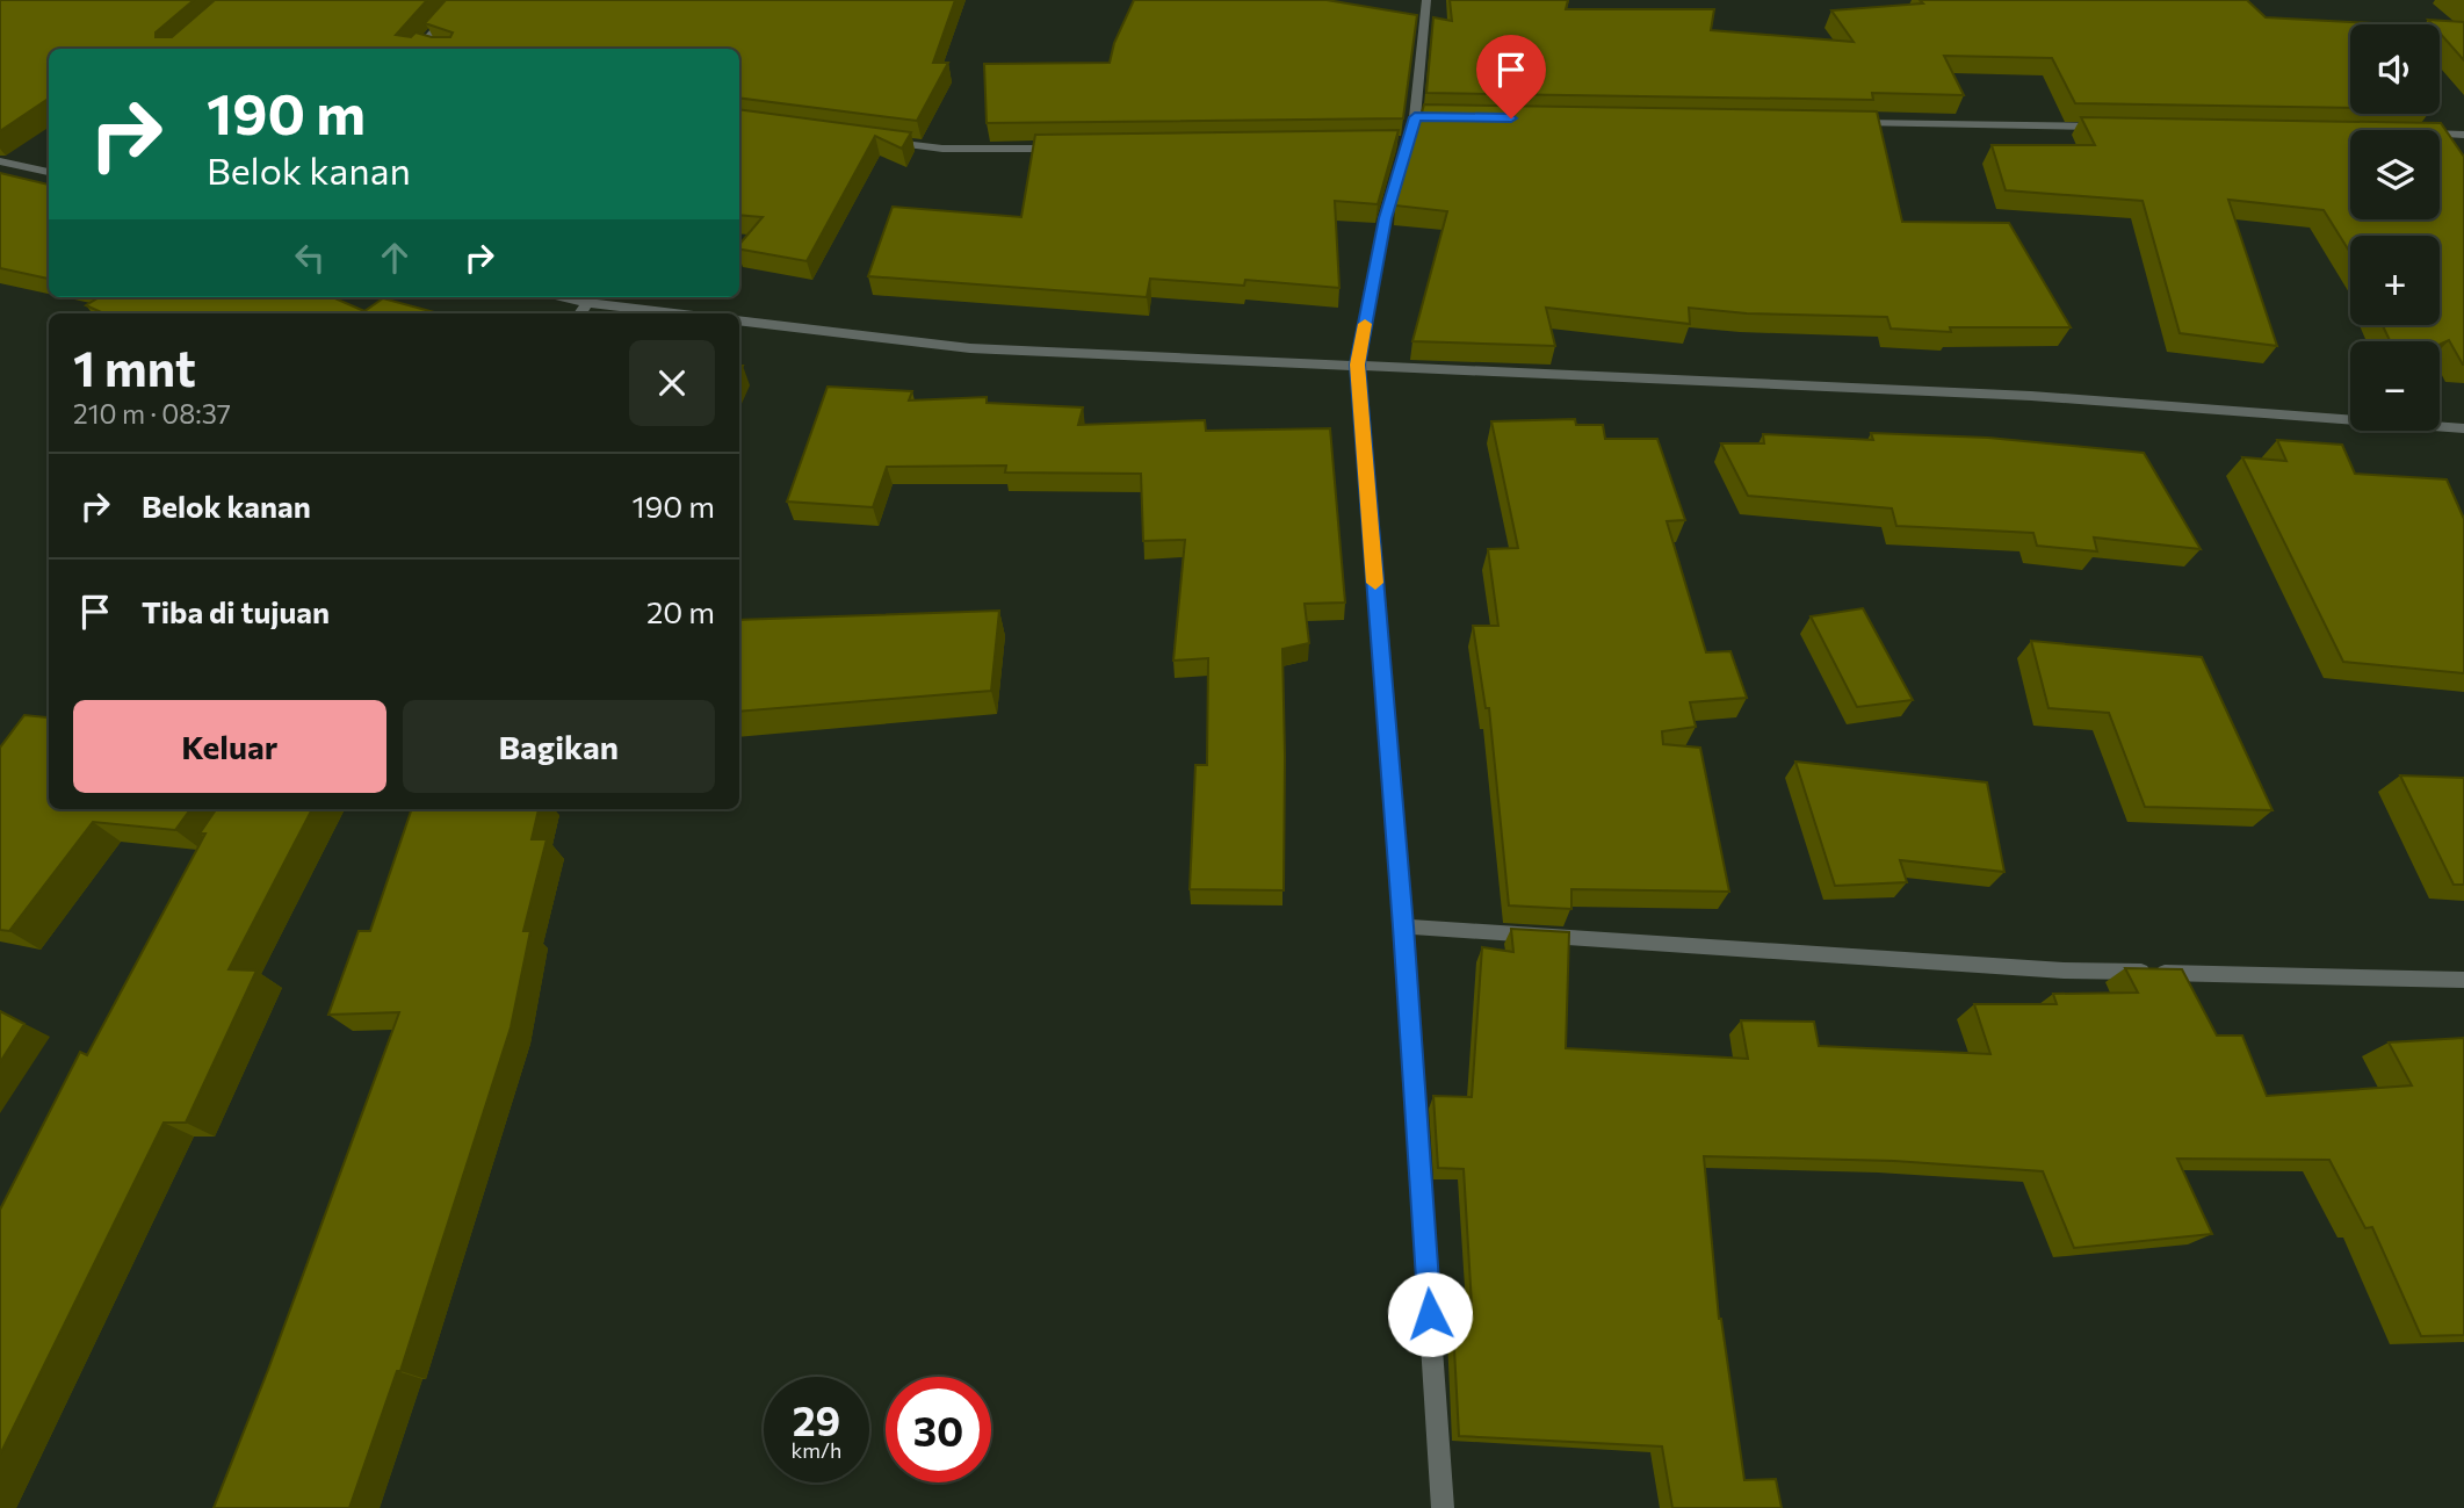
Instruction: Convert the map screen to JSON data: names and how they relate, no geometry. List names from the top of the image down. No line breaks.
{"page":{"map_buttons":["+","−"],"turn":["190 m","Belok kanan"],"heading":["1 mnt","210 m · 08:37"],"list":[{"name":"Belok kanan","value":"190 m"},{"name":"Tiba di tujuan","value":"20 m"}],"buttons":["Keluar","Bagikan"],"speed":"29 km/h","limit":"30"}}
